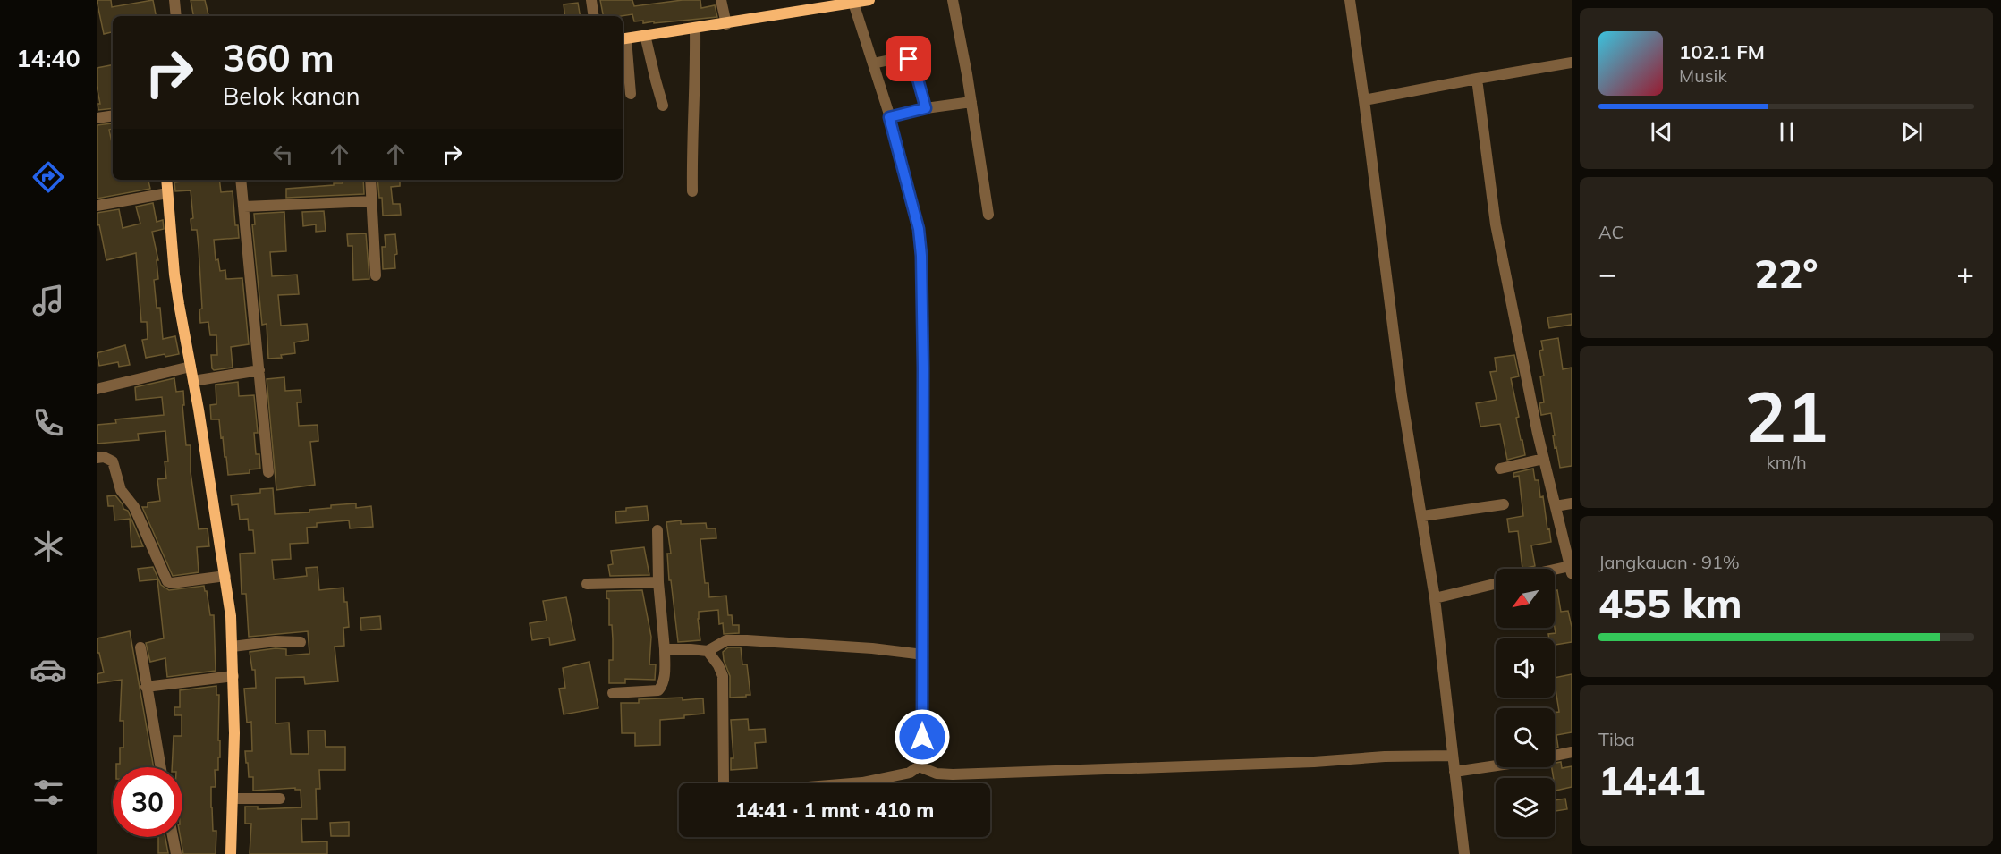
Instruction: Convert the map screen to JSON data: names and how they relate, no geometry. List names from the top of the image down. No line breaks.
{"north":"bottom left","page":{"tabs":"14:40","turn":["360 m","Belok kanan"],"song":["102.1 FM","Musik"],"tile":["AC",["21","km/h"],["Jangkauan · 91%","455 km"],["Tiba","14:41"]],"heat":["−","22°","+"],"limit":"30","trip":"14:41 · 1 mnt · 410 m"}}
